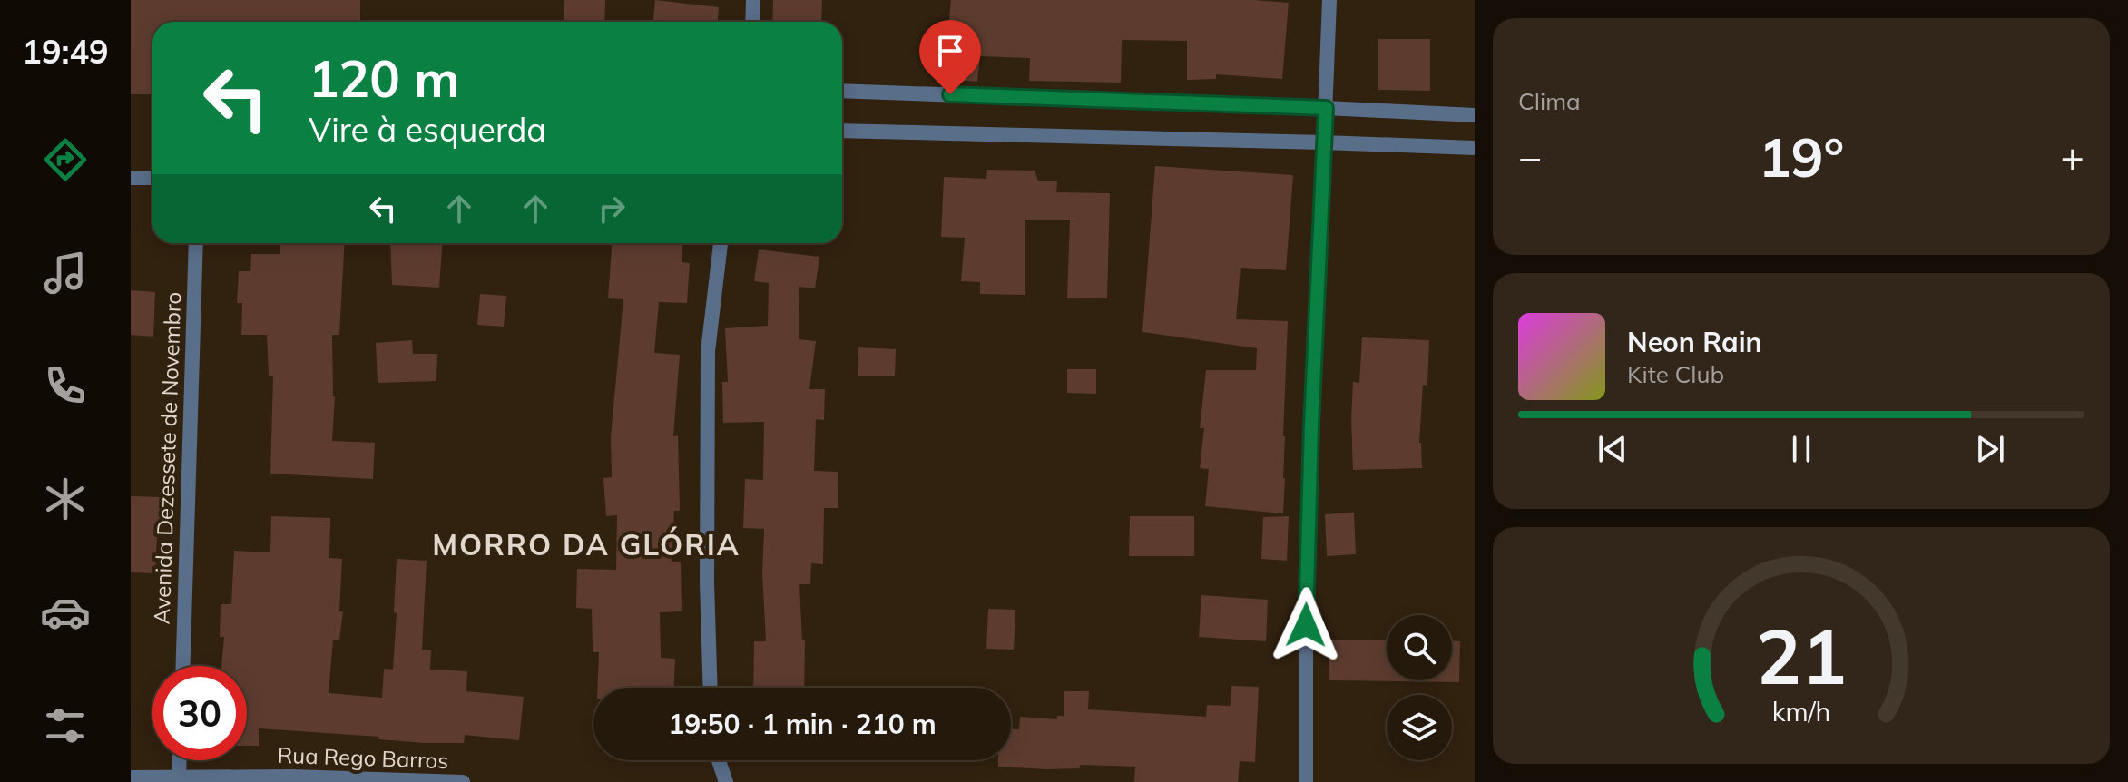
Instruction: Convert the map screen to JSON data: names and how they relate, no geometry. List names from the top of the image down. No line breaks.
{"streets":{"street":["Avenida Dezessete de Novembro","Rua Rego Barros"]},"districts":["MORRO DA GLÓRIA"],"page":{"tabs":"19:49","tile":"Clima","turn":["120 m","Vire à esquerda"],"heat":["−","19°","+"],"song":["Neon Rain","Kite Club"],"limit":"30","trip":"19:50 · 1 min · 210 m","gauge":["21","km/h"]}}
